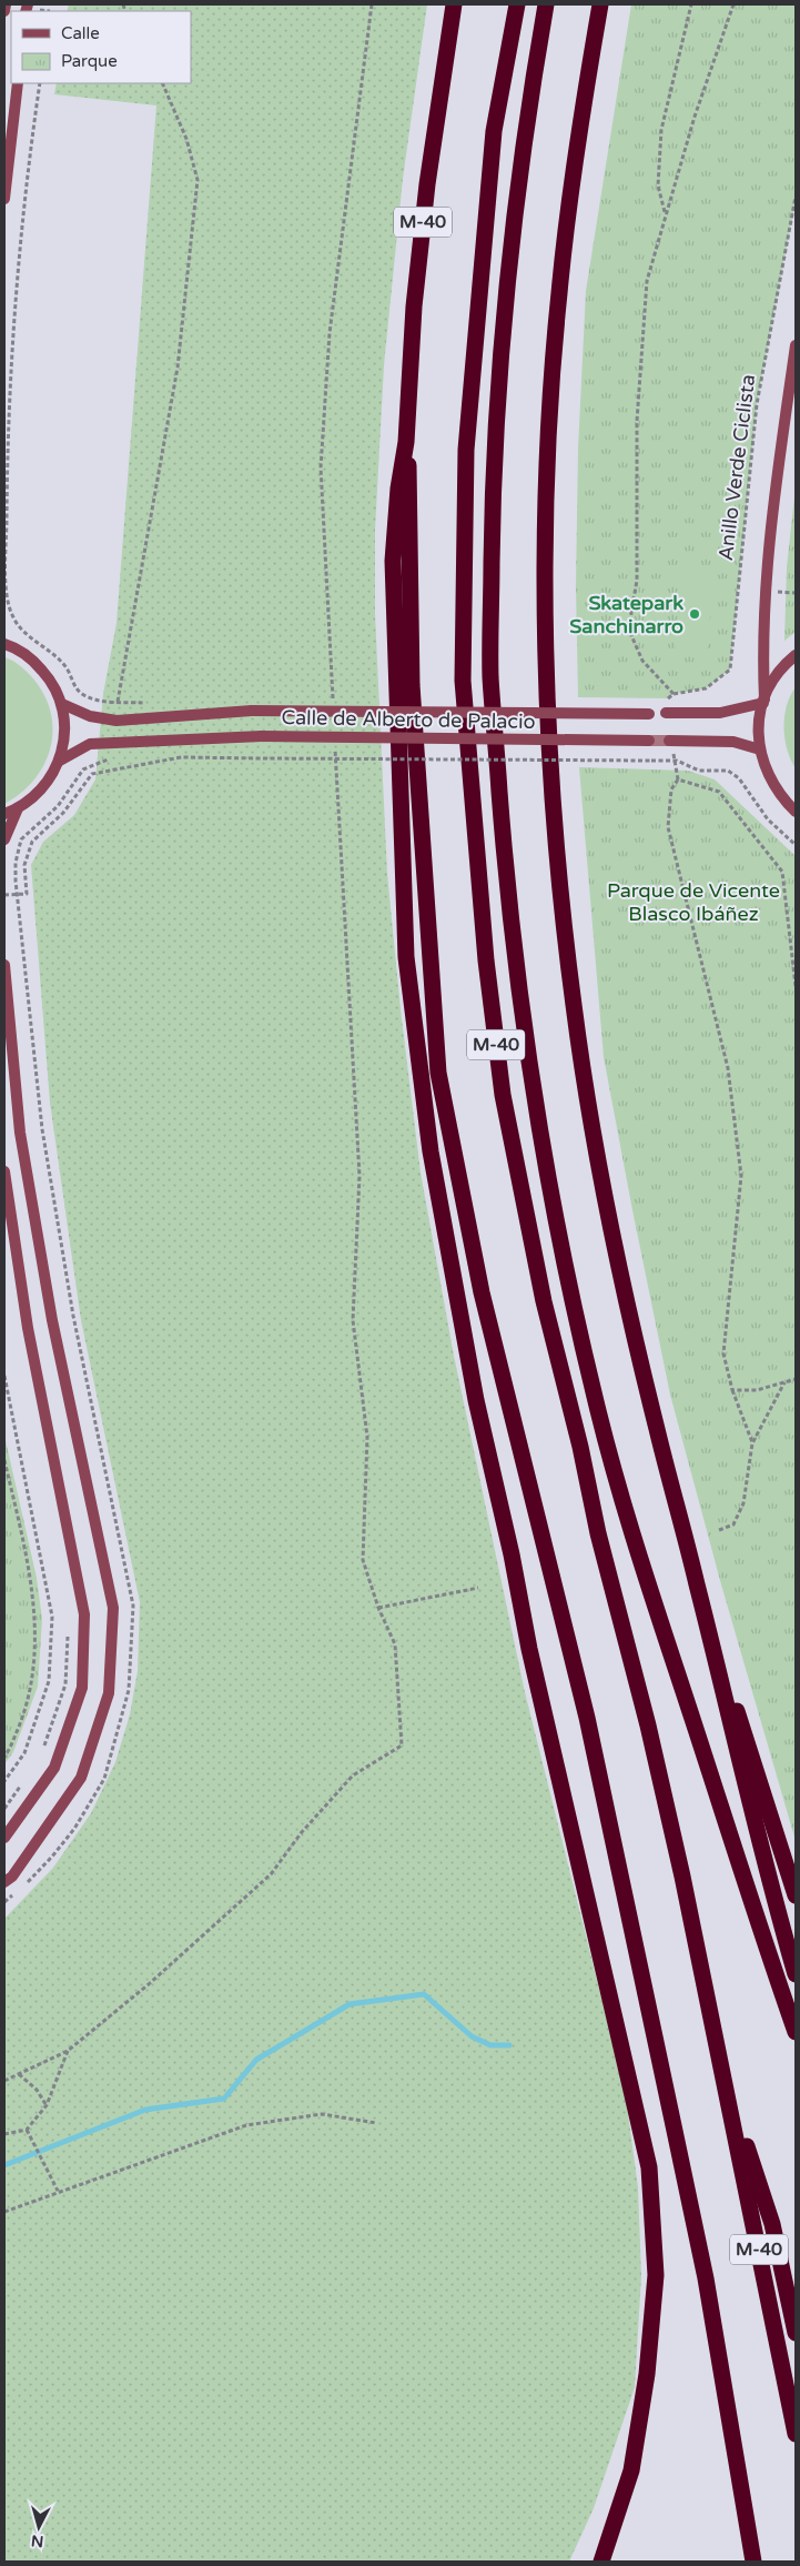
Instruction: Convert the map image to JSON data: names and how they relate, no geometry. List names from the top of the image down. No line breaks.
{"streets":{"highway":["M-40"],"street":["Calle de Alberto de Palacio"],"path":["Anillo Verde Ciclista"]},"parks":["Parque de Vicente Blasco Ibáñez"],"places":["Skatepark Sanchinarro"],"legend":["Calle","Parque"],"north":"bottom"}
